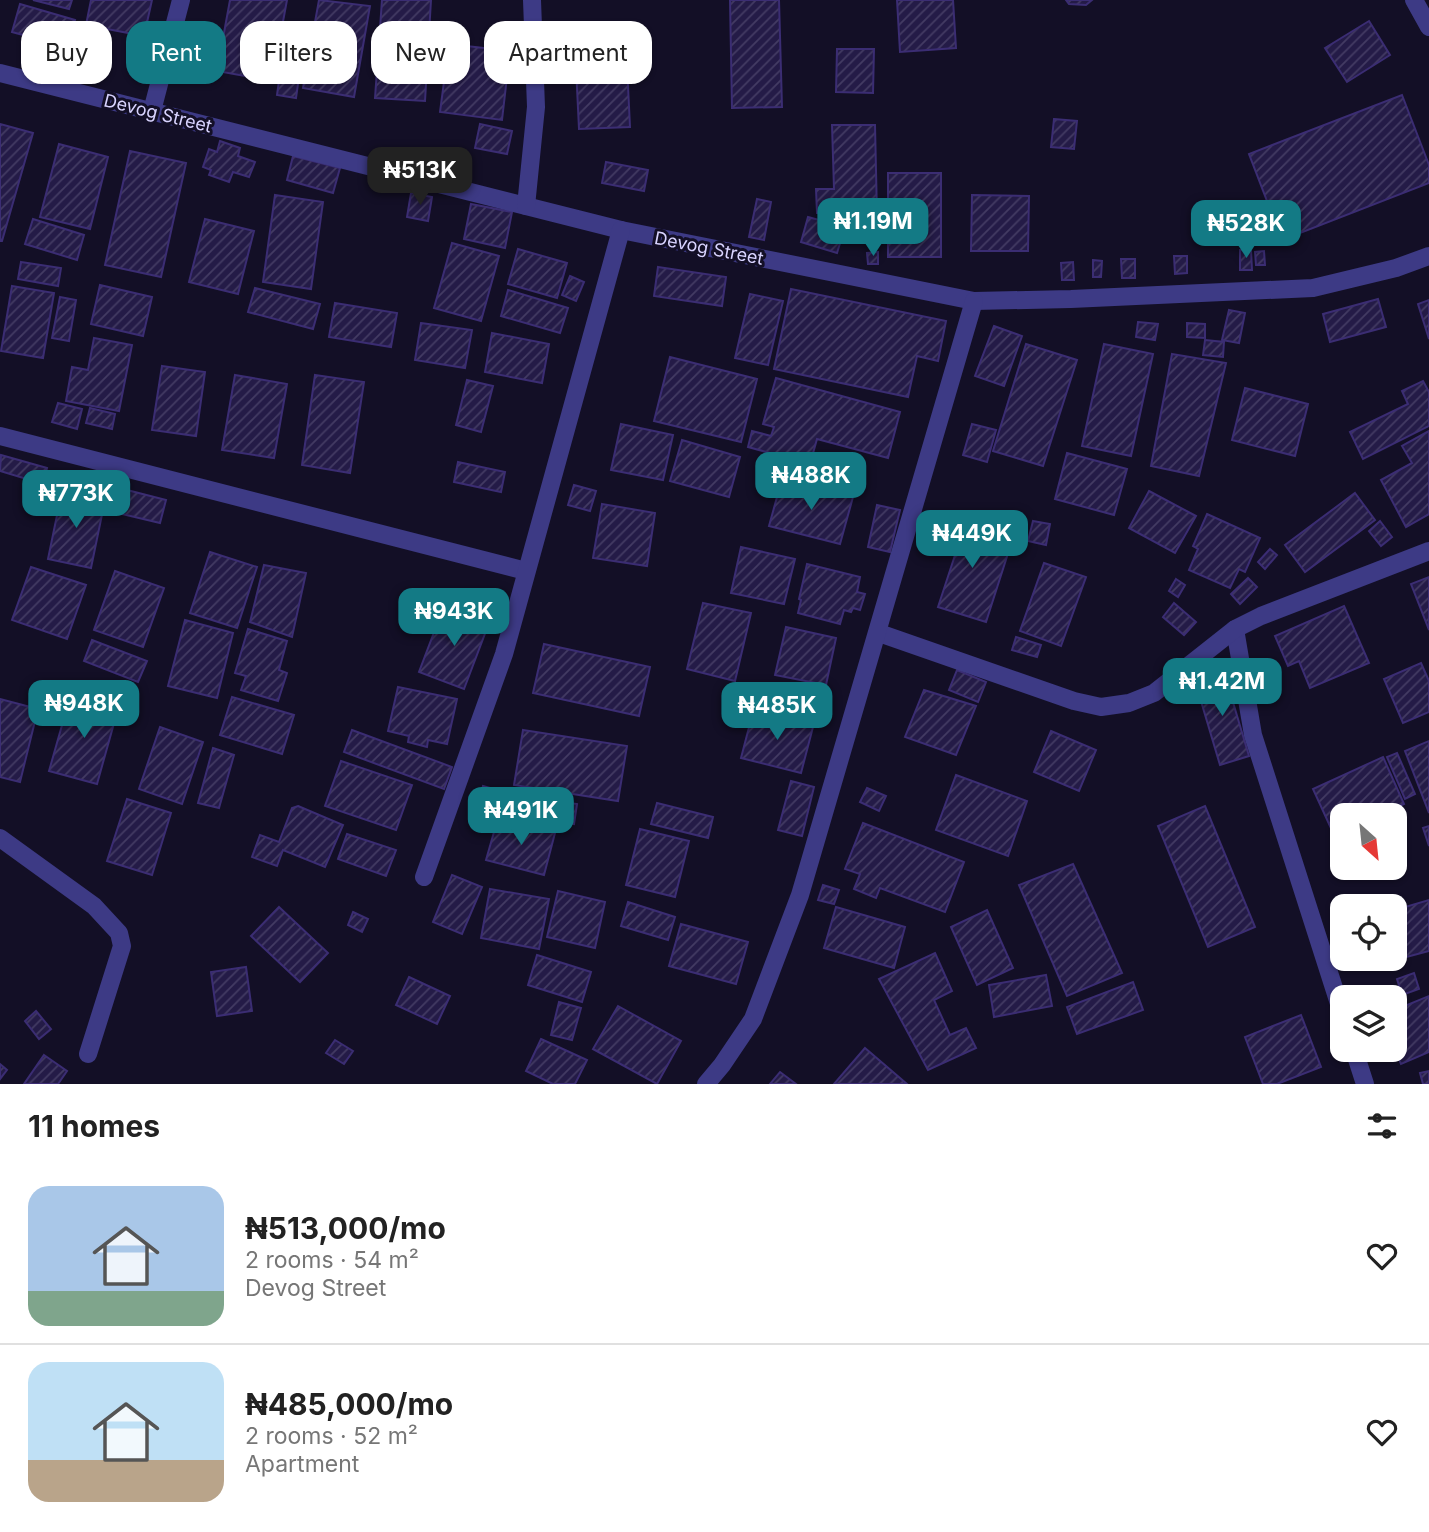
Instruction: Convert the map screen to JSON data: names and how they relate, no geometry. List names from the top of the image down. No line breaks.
{"streets":{"street":["Devog Street"]},"north":"bottom right","page":{"chip":["Buy","Rent","Filters","New","Apartment"],"price":["₦513K","₦1.19M","₦528K","₦488K","₦773K","₦449K","₦943K","₦1.42M","₦948K","₦485K","₦491K"],"heading":"11 homes","list":[{"name":"₦513,000/mo","note":"2 rooms · 54 m² · Devog Street"},{"name":"₦485,000/mo","note":"2 rooms · 52 m² · Apartment"}]}}
